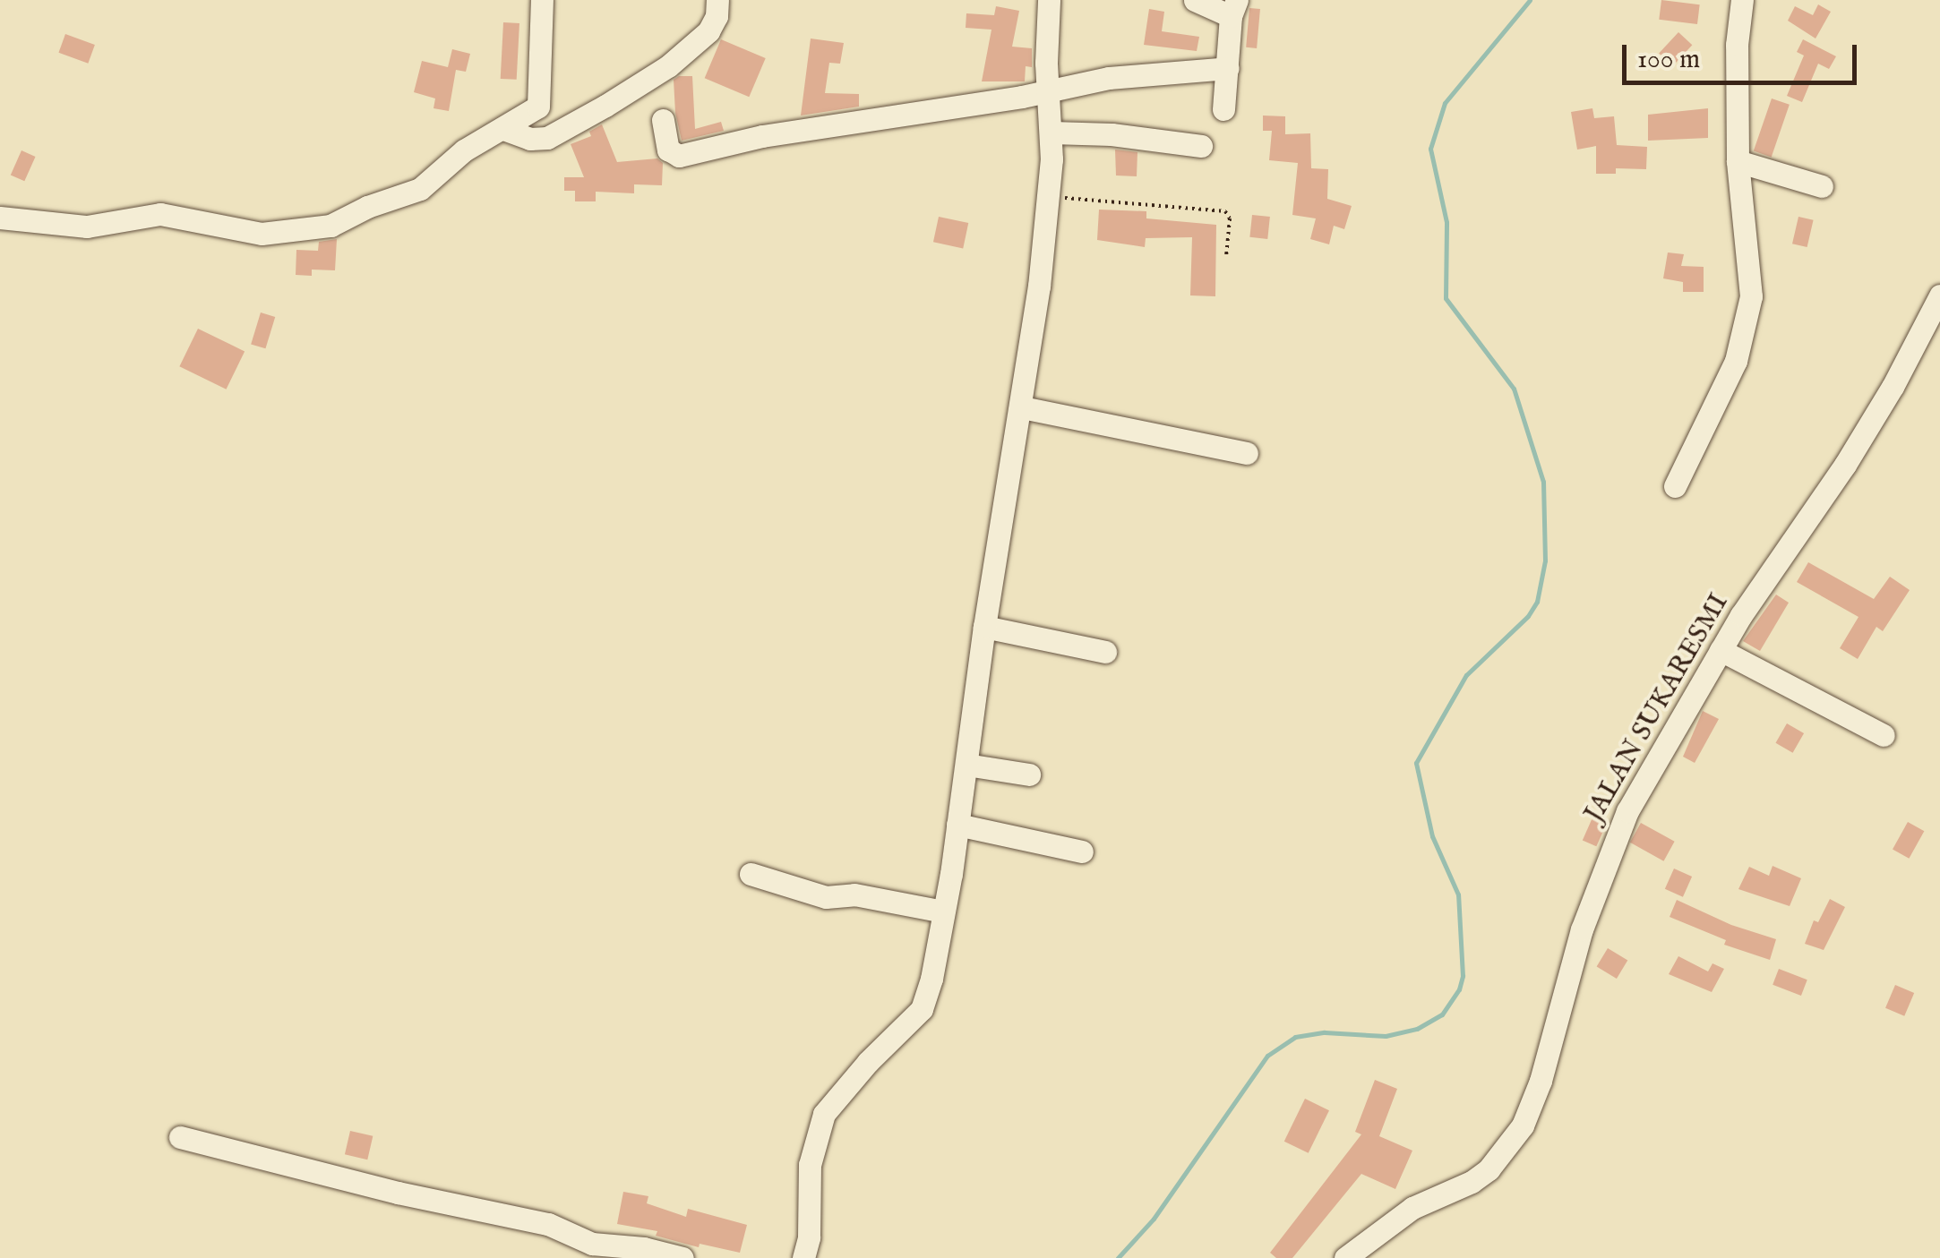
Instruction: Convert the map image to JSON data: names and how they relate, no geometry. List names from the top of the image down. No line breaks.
{"streets":{"street":["JALAN SUKARESMI"]},"scale_bar":"100 m"}
